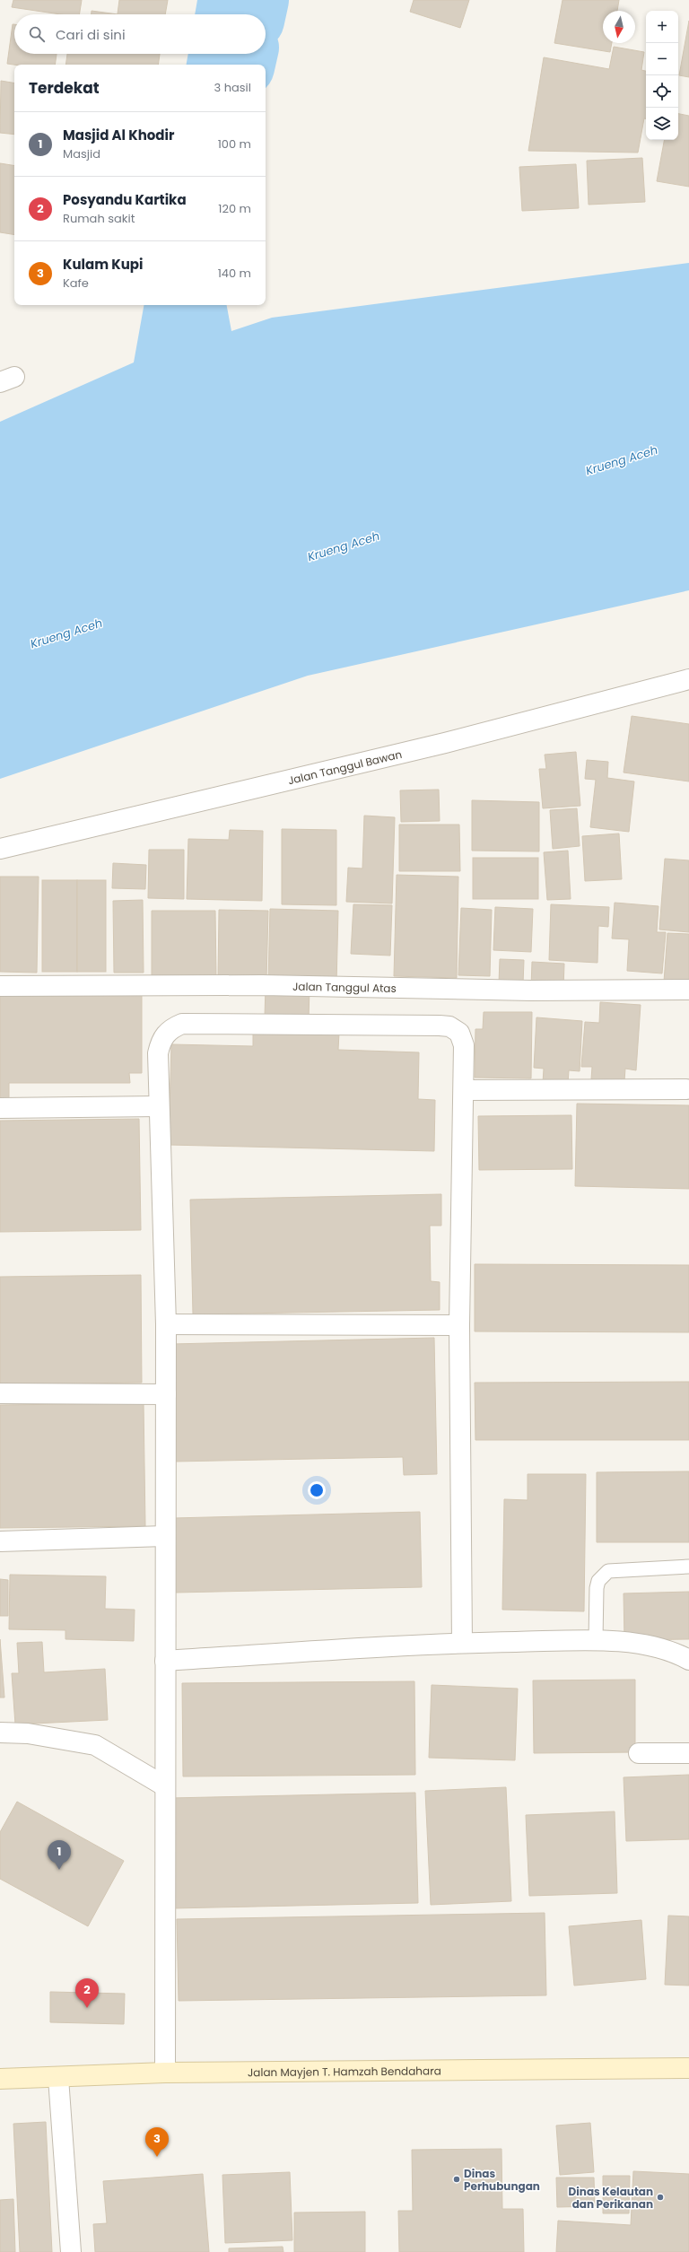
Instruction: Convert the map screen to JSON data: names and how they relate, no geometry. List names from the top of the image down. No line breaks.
{"streets":{"street":["Jalan Tanggul Bawan","Jalan Tanggul Atas","Jalan Mayjen T. Hamzah Bendahara"]},"water":["Krueng Aceh"],"places":["Dinas Perhubungan","Dinas Kelautan dan Perikanan"],"north":"bottom","page":{"map_buttons":["+","−"],"search":"Cari di sini","heading":["Terdekat","3 hasil"],"list":[{"mark":"1","name":"Masjid Al Khodir","note":"Masjid","value":"100 m"},{"mark":"2","name":"Posyandu Kartika","note":"Rumah sakit","value":"120 m"},{"mark":"3","name":"Kulam Kupi","note":"Kafe","value":"140 m"}],"pins":["1","2","3"]}}
